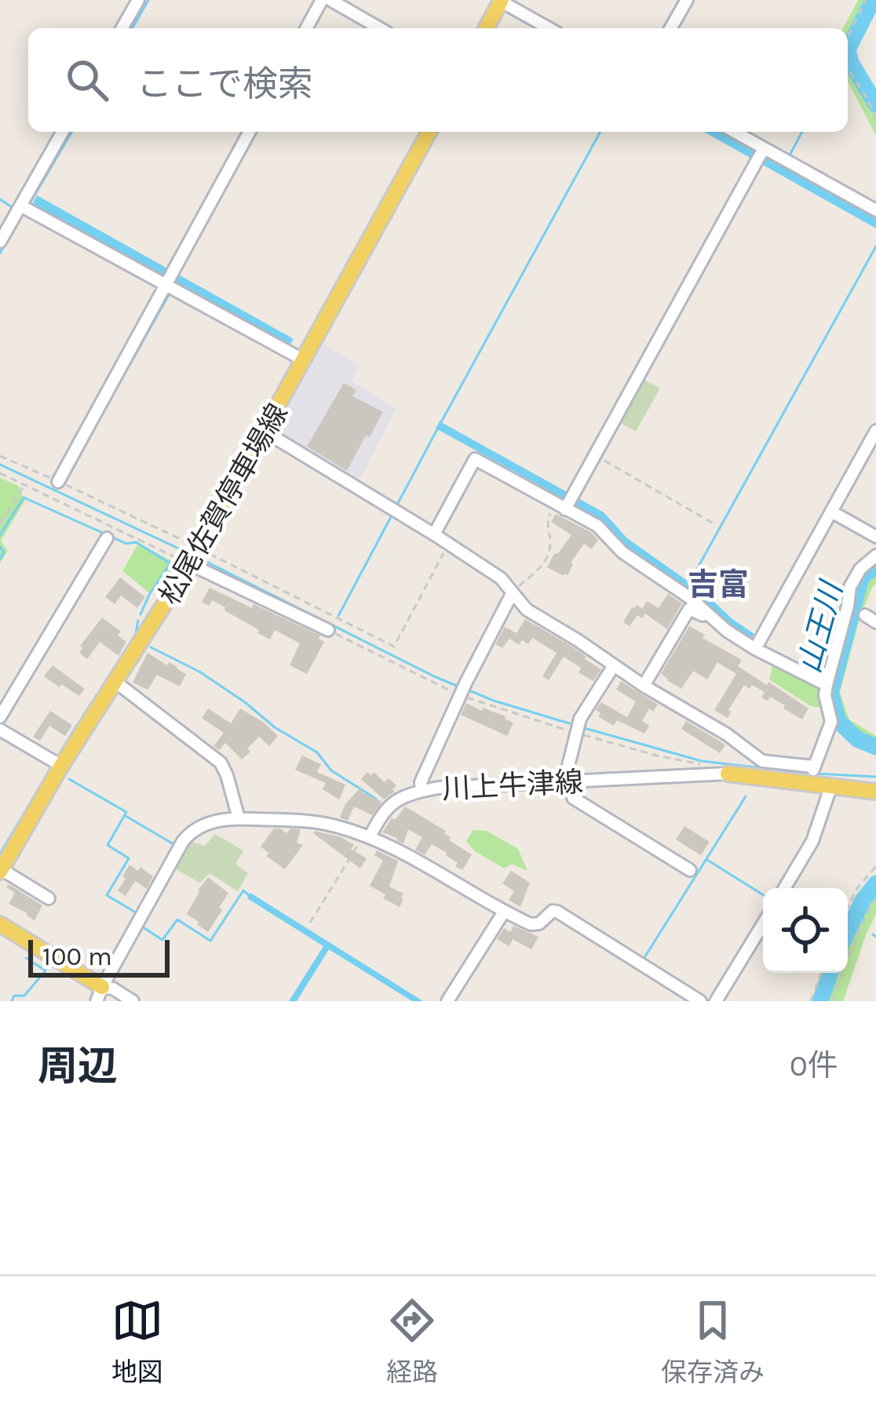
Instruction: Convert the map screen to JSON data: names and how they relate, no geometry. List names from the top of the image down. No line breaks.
{"streets":{"main road":["松尾佐賀停車場線","川上牛津線"]},"districts":["吉富"],"water":["山王川"],"scale_bar":"100 m","page":{"search":"ここで検索","scale":"100 m","heading":["周辺","0件"],"nav":["地図","経路","保存済み"]}}
